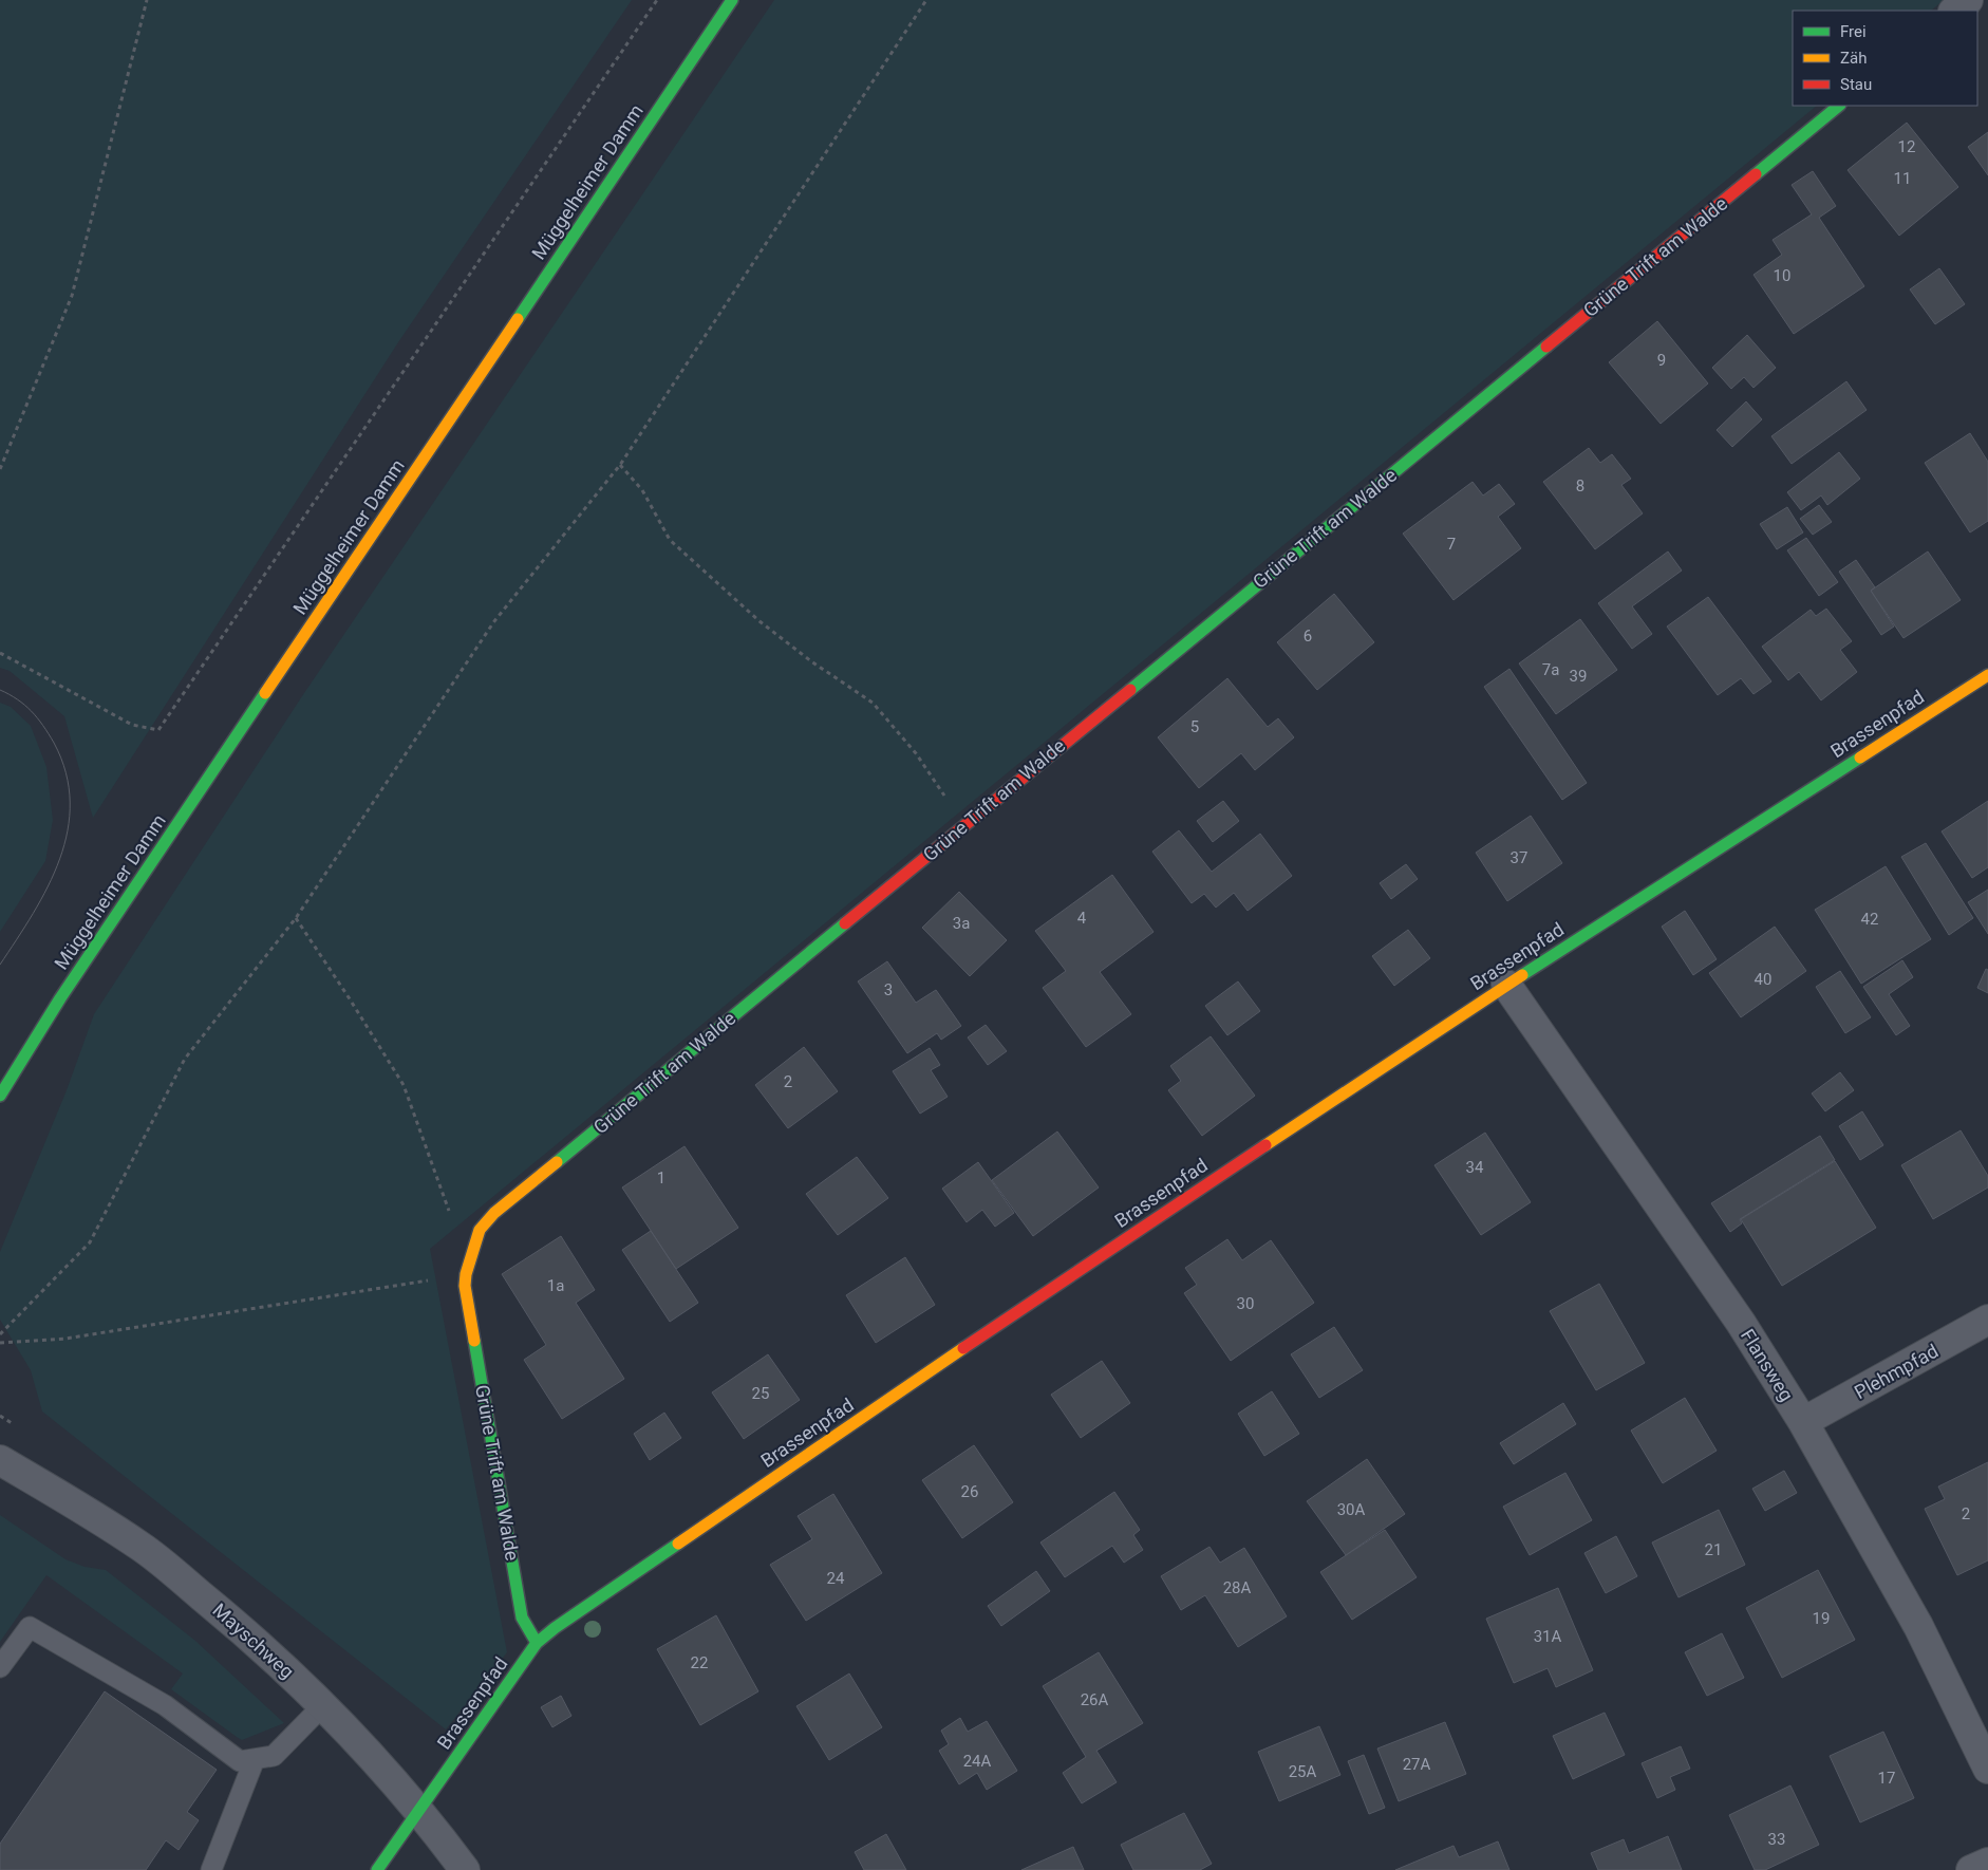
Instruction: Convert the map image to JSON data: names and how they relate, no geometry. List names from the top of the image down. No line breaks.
{"streets":{"street":["Müggelheimer Damm","Grüne Trift am Walde","Brassenpfad","Flansweg","Plehmpfad","Mayschweg"]},"crossings":[["Grüne Trift am Walde","Brassenpfad"],["Brassenpfad","Flansweg"],["Brassenpfad","Mayschweg"],["Flansweg","Plehmpfad"]],"house_numbers":["12","11","10","9","8","7","6","7a","39","5","37","4","42","3a","40","3","2","34","1","1a","30","25","26","30A","2","21","24","28A","19","31A","22","26A","24A","27A","25A","17","33"],"legend":["Frei","Zäh","Stau"]}
